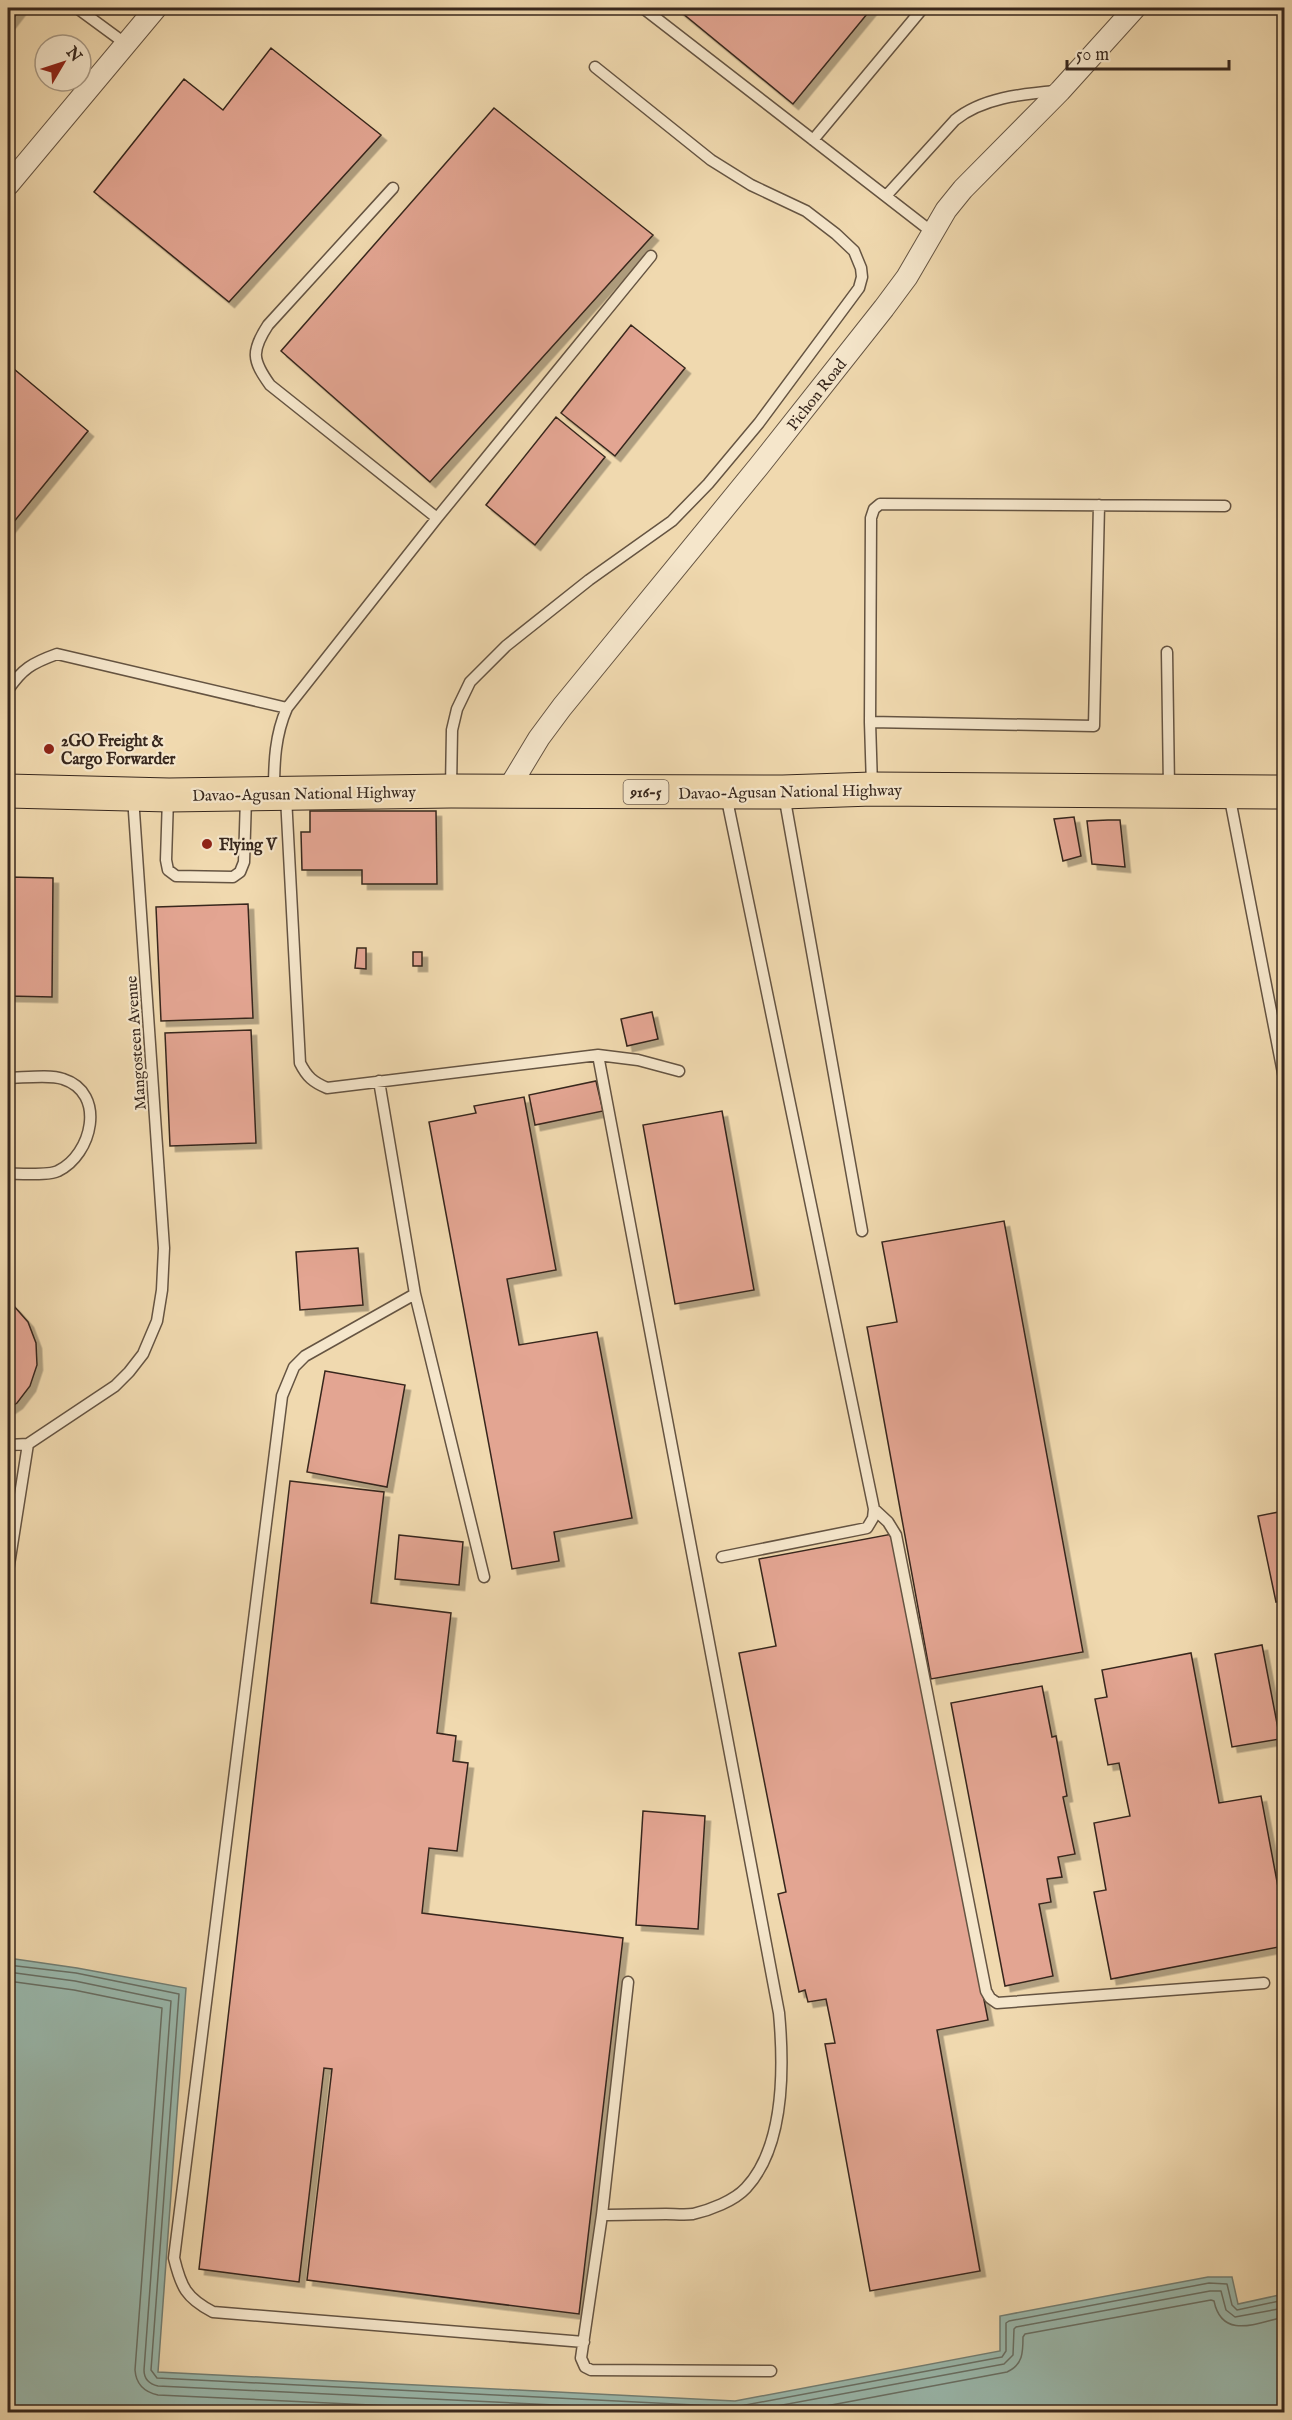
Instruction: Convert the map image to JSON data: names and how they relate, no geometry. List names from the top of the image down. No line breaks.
{"streets":{"main road":["Davao-Agusan National Highway","916-5"],"street":["Pichon Road"],"lane":["Mangosteen Avenue"]},"crossings":[["Pichon Road","Davao-Agusan National Highway"],["Davao-Agusan National Highway","Mangosteen Avenue"]],"places":["2GO Freight & Cargo Forwarder","Flying V"],"scale_bar":"50 m","north":"top right"}
